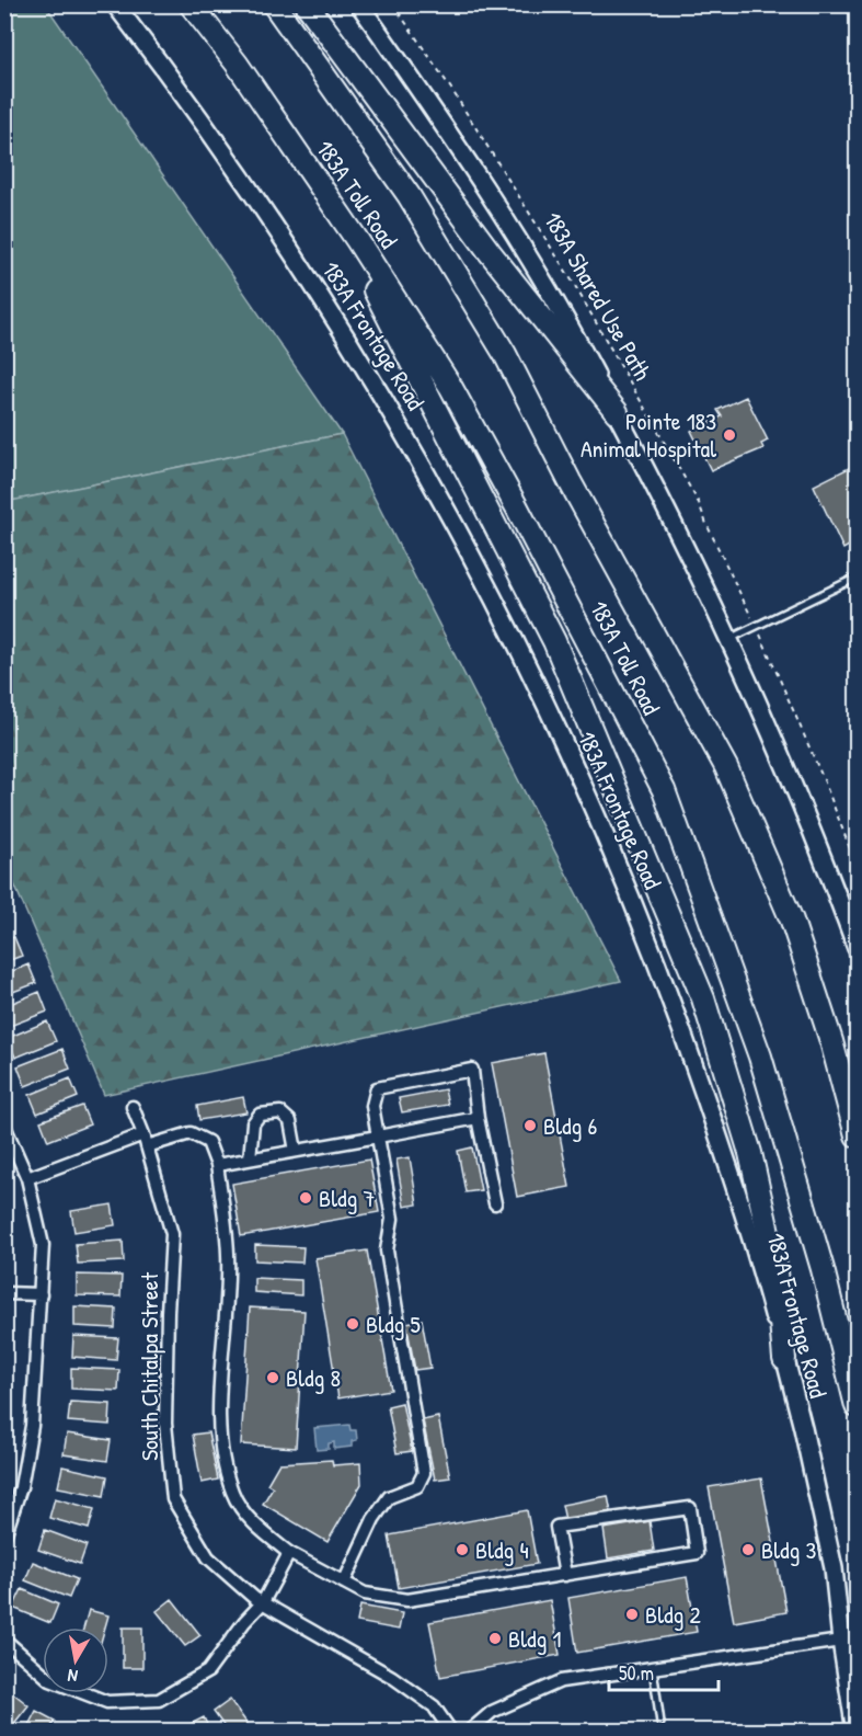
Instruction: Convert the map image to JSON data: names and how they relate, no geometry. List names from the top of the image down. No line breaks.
{"streets":{"highway":["183A Toll Road"],"main road":["183A Frontage Road"],"street":["South Chitalpa Street"],"path":["183A Shared Use Path"]},"places":["Pointe 183 Animal Hospital","Bldg 6","Bldg 7","Bldg 5","Bldg 8","Bldg 4","Bldg 3","Bldg 2","Bldg 1"],"scale_bar":"50 m","north":"bottom"}
